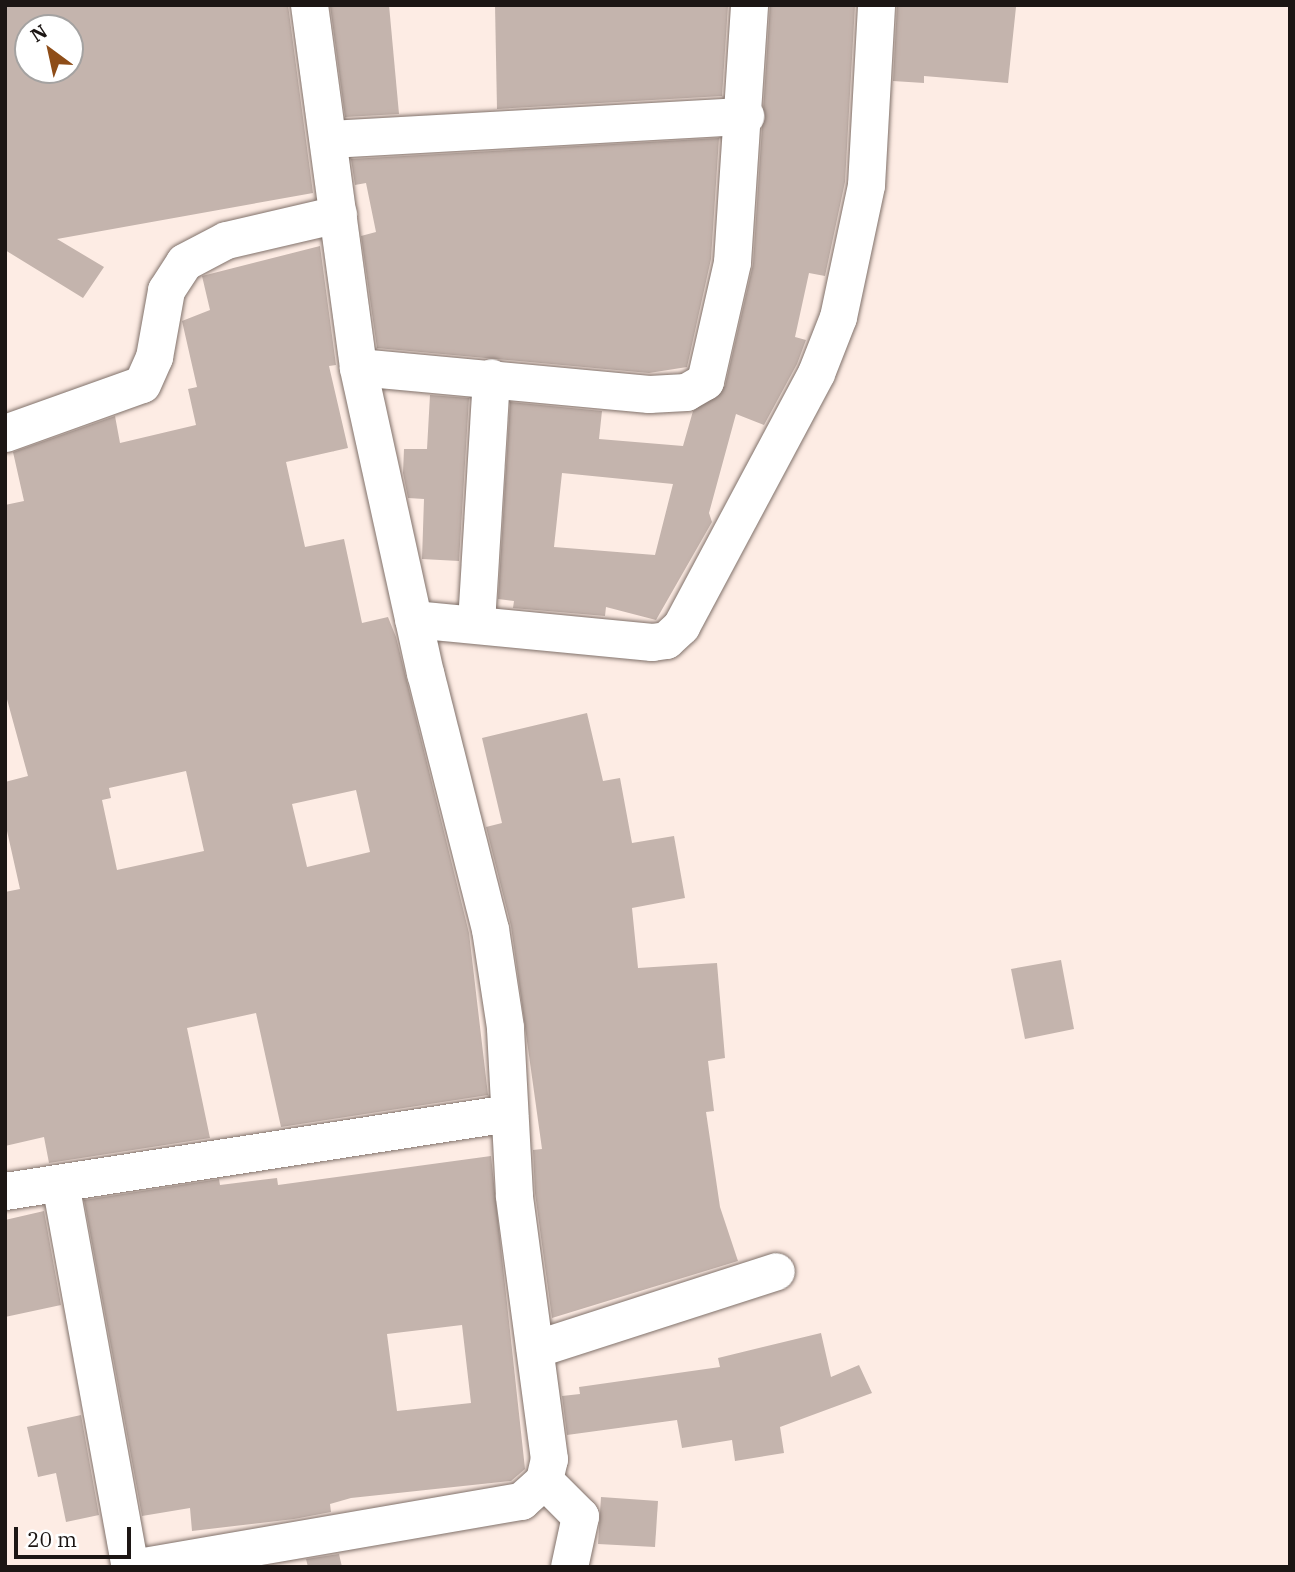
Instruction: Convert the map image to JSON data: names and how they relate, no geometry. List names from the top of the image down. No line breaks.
{"scale_bar":"20 m","north":"top left"}
